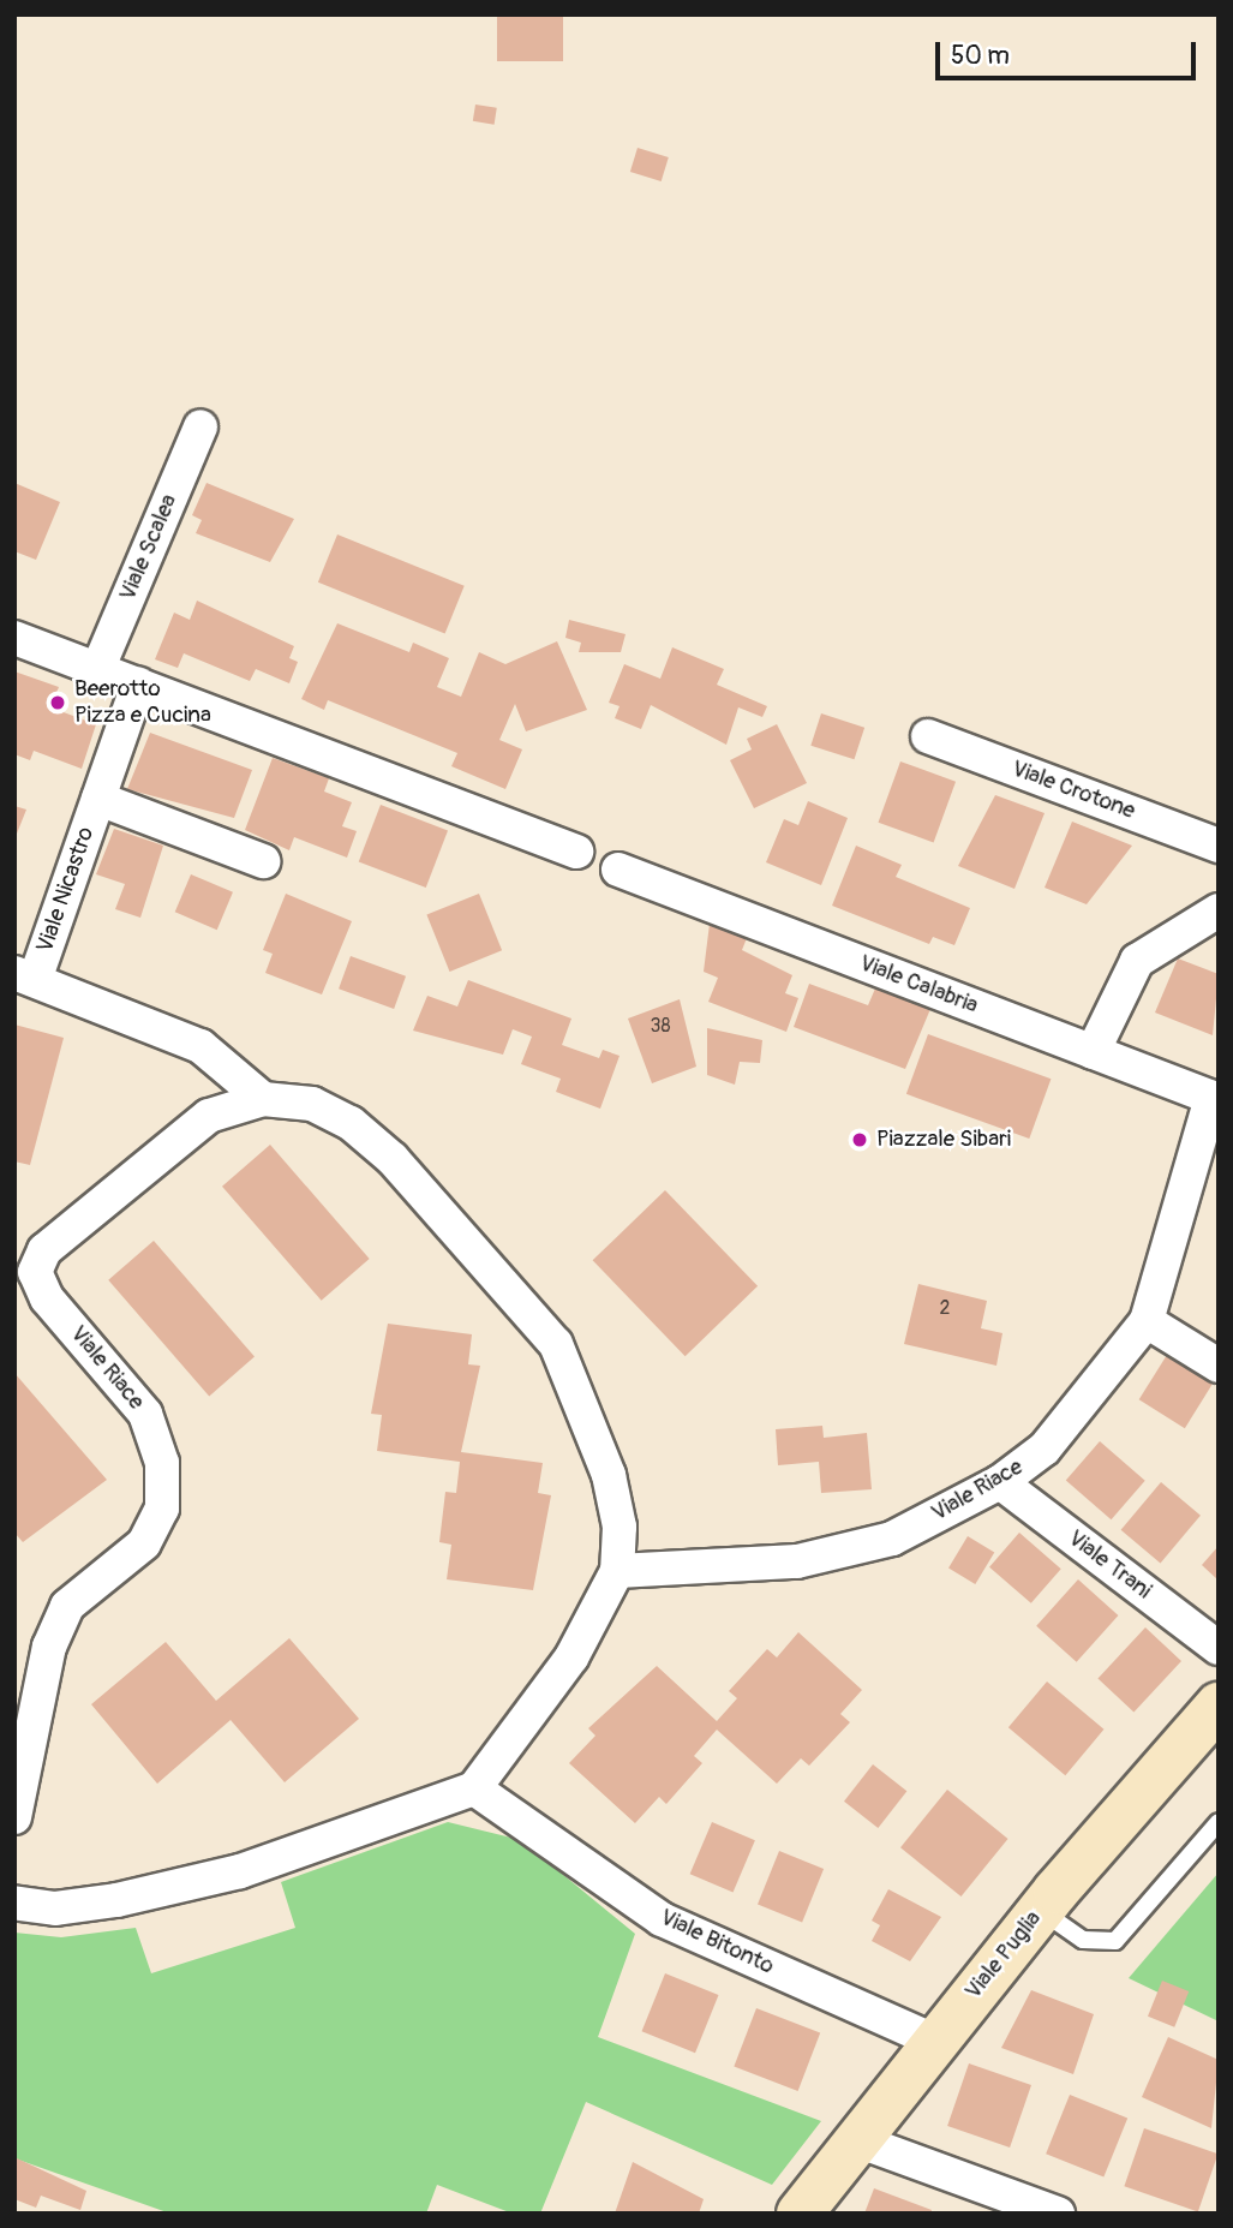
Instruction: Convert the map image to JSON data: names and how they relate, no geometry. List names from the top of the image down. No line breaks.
{"streets":{"main road":["Viale Puglia"],"street":["Viale Scalea","Viale Crotone","Viale Nicastro","Viale Calabria","Viale Riace","Viale Trani","Viale Bitonto"]},"crossings":[["Viale Nicastro","Viale Calabria"],["Viale Calabria","Viale Riace"],["Viale Riace","Viale Trani"],["Viale Riace","Viale Bitonto"],["Viale Bitonto","Viale Puglia"]],"places":["Beerotto Pizza e Cucina","Piazzale Sibari"],"house_numbers":["38","2"],"scale_bar":"50 m"}
